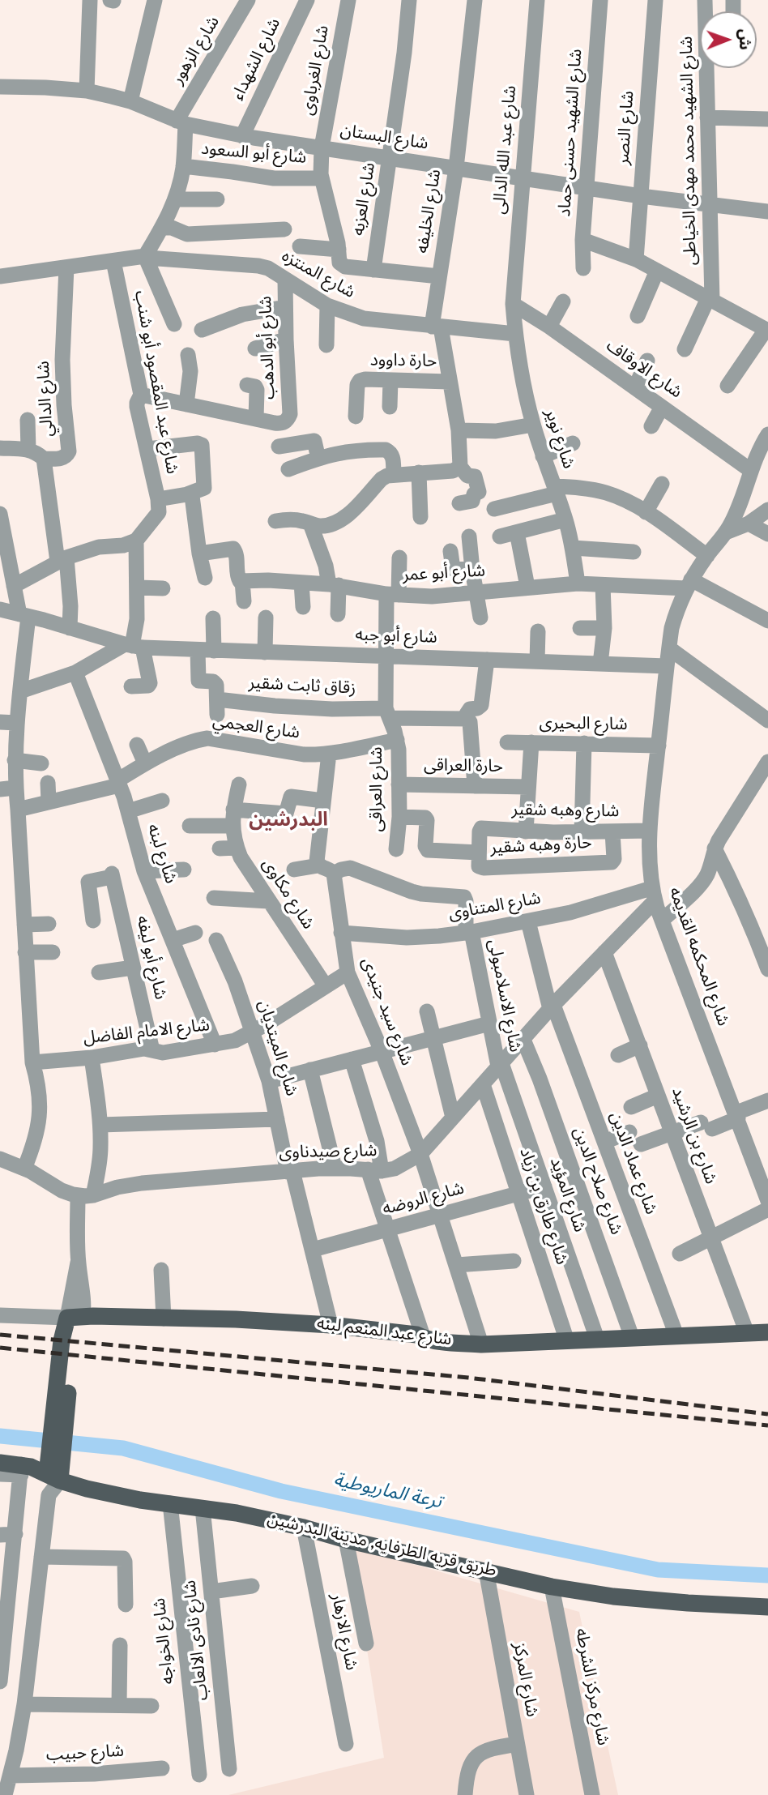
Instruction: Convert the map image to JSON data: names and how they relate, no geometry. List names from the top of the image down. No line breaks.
{"streets":{"main road":["شارع عبد المنعم لبنه","طريق قريه الطرفايه, مدينة البدرشين"],"street":["شارع الزهور","شارع الشهداء","شارع الغرباوى","شارع النصر","شارع الشهيد حسنى حماد","شارع البستان","شارع عبد الله الدالى","شارع الشهيد محمد مهدى الخياطى","شارع أبو السعود","شارع العزبه","شارع الخليفه","شارع المنتزه","شارع أبو الدهب","حارة داوود","شارع الاوقاف","شارع عبد المقصود أبو شنب","شارع الدالي","شارع نوير","شارع أبو عمر","شارع أبو جبه","زقاق ثابت شقير","شارع البحيرى","شارع العجمي","حارة العراقى","شارع العراقى","شارع وهبه شقير","حارة وهبه شقير","شارع لبنه","شارع مكاوى","شارع المتناوى","شارع المحكمه القديمه","شارع أبو ليفه","شارع الاسلامبولى","شارع سيد جنيدى","شارع الامام الفاضل","شارع الميتديان","شارع بن الرشيد","شارع صيدناوى","شارع عماد الدين","شارع صلاح الدين","شارع المؤيد","شارع الروضه","شارع طارق بن زياد","شارع الازهار","شارع نادى الالعاب","شارع الخواجه","شارع المركز","شارع مركز الشرطه","شارع حبيب"]},"crossings":[["شارع الزهور","شارع البستان"],["شارع الشهداء","شارع البستان"],["شارع الغرباوى","شارع البستان"],["شارع الغرباوى","شارع أبو السعود"],["شارع النصر","شارع البستان"],["شارع الشهيد حسنى حماد","شارع البستان"],["شارع البستان","شارع عبد الله الدالى"],["شارع البستان","شارع الشهيد محمد مهدى الخياطى"],["شارع البستان","شارع العزبه"],["شارع البستان","شارع الخليفه"],["شارع عبد الله الدالى","شارع الاوقاف"],["شارع عبد الله الدالى","شارع نوير"],["شارع الخليفه","شارع المنتزه"],["شارع الخليفه","حارة داوود"],["شارع المنتزه","شارع أبو الدهب"],["شارع المنتزه","شارع عبد المقصود أبو شنب"],["شارع المنتزه","شارع الدالي"],["شارع المنتزه","شارع نوير"],["شارع الاوقاف","شارع نوير"],["شارع الاوقاف","شارع المحكمه القديمه"],["شارع نوير","شارع أبو عمر"],["شارع أبو عمر","شارع العراقى"],["شارع أبو عمر","شارع المحكمه القديمه"],["شارع أبو جبه","زقاق ثابت شقير"],["شارع أبو جبه","شارع العراقى"],["شارع أبو جبه","شارع المحكمه القديمه"],["زقاق ثابت شقير","شارع العراقى"],["شارع البحيرى","شارع المحكمه القديمه"],["شارع العجمي","شارع العراقى"],["شارع العجمي","شارع لبنه"],["حارة العراقى","شارع العراقى"],["شارع وهبه شقير","حارة وهبه شقير"],["شارع وهبه شقير","شارع المحكمه القديمه"],["شارع لبنه","شارع الامام الفاضل"],["شارع مكاوى","شارع الامام الفاضل"],["شارع المتناوى","شارع المحكمه القديمه"],["شارع المتناوى","شارع الاسلامبولى"],["شارع المتناوى","شارع سيد جنيدى"],["شارع المتناوى","شارع صيدناوى"],["شارع المتناوى","شارع عماد الدين"],["شارع المحكمه القديمه","شارع صيدناوى"],["شارع أبو ليفه","شارع الامام الفاضل"],["شارع الاسلامبولى","شارع سيد جنيدى"],["شارع الاسلامبولى","شارع صيدناوى"],["شارع الاسلامبولى","شارع المؤيد"],["شارع سيد جنيدى","شارع الامام الفاضل"],["شارع سيد جنيدى","شارع صيدناوى"],["شارع سيد جنيدى","شارع الروضه"],["شارع سيد جنيدى","شارع عبد المنعم لبنه"],["شارع الامام الفاضل","شارع الميتديان"],["شارع الميتديان","شارع صيدناوى"],["شارع الميتديان","شارع الروضه"],["شارع الميتديان","شارع عبد المنعم لبنه"],["شارع بن الرشيد","شارع صيدناوى"],["شارع بن الرشيد","شارع عبد المنعم لبنه"],["شارع صيدناوى","شارع عماد الدين"],["شارع صيدناوى","شارع صلاح الدين"],["شارع صيدناوى","شارع المؤيد"],["شارع صيدناوى","شارع طارق بن زياد"],["شارع عماد الدين","شارع عبد المنعم لبنه"],["شارع صلاح الدين","شارع عبد المنعم لبنه"],["شارع المؤيد","شارع الروضه"],["شارع المؤيد","شارع عبد المنعم لبنه"],["شارع الروضه","شارع طارق بن زياد"],["شارع طارق بن زياد","شارع عبد المنعم لبنه"],["طريق قريه الطرفايه, مدينة البدرشين","شارع الازهار"],["طريق قريه الطرفايه, مدينة البدرشين","شارع نادى الالعاب"],["طريق قريه الطرفايه, مدينة البدرشين","شارع الخواجه"],["طريق قريه الطرفايه, مدينة البدرشين","شارع المركز"],["طريق قريه الطرفايه, مدينة البدرشين","شارع مركز الشرطه"]],"districts":["البدرشين"],"water":["ترعة الماريوطية"],"north":"right"}
